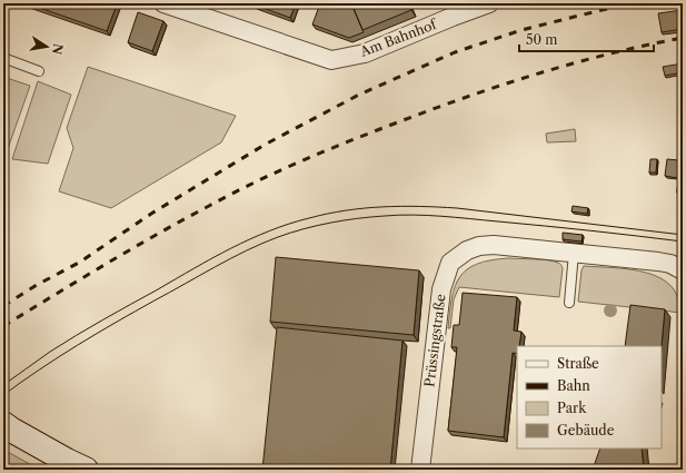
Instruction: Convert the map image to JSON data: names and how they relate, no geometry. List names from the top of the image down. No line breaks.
{"streets":{"street":["Am Bahnhof","Prüssingstraße"]},"legend":["Straße","Bahn","Park","Gebäude"],"scale_bar":"50 m","north":"right"}
